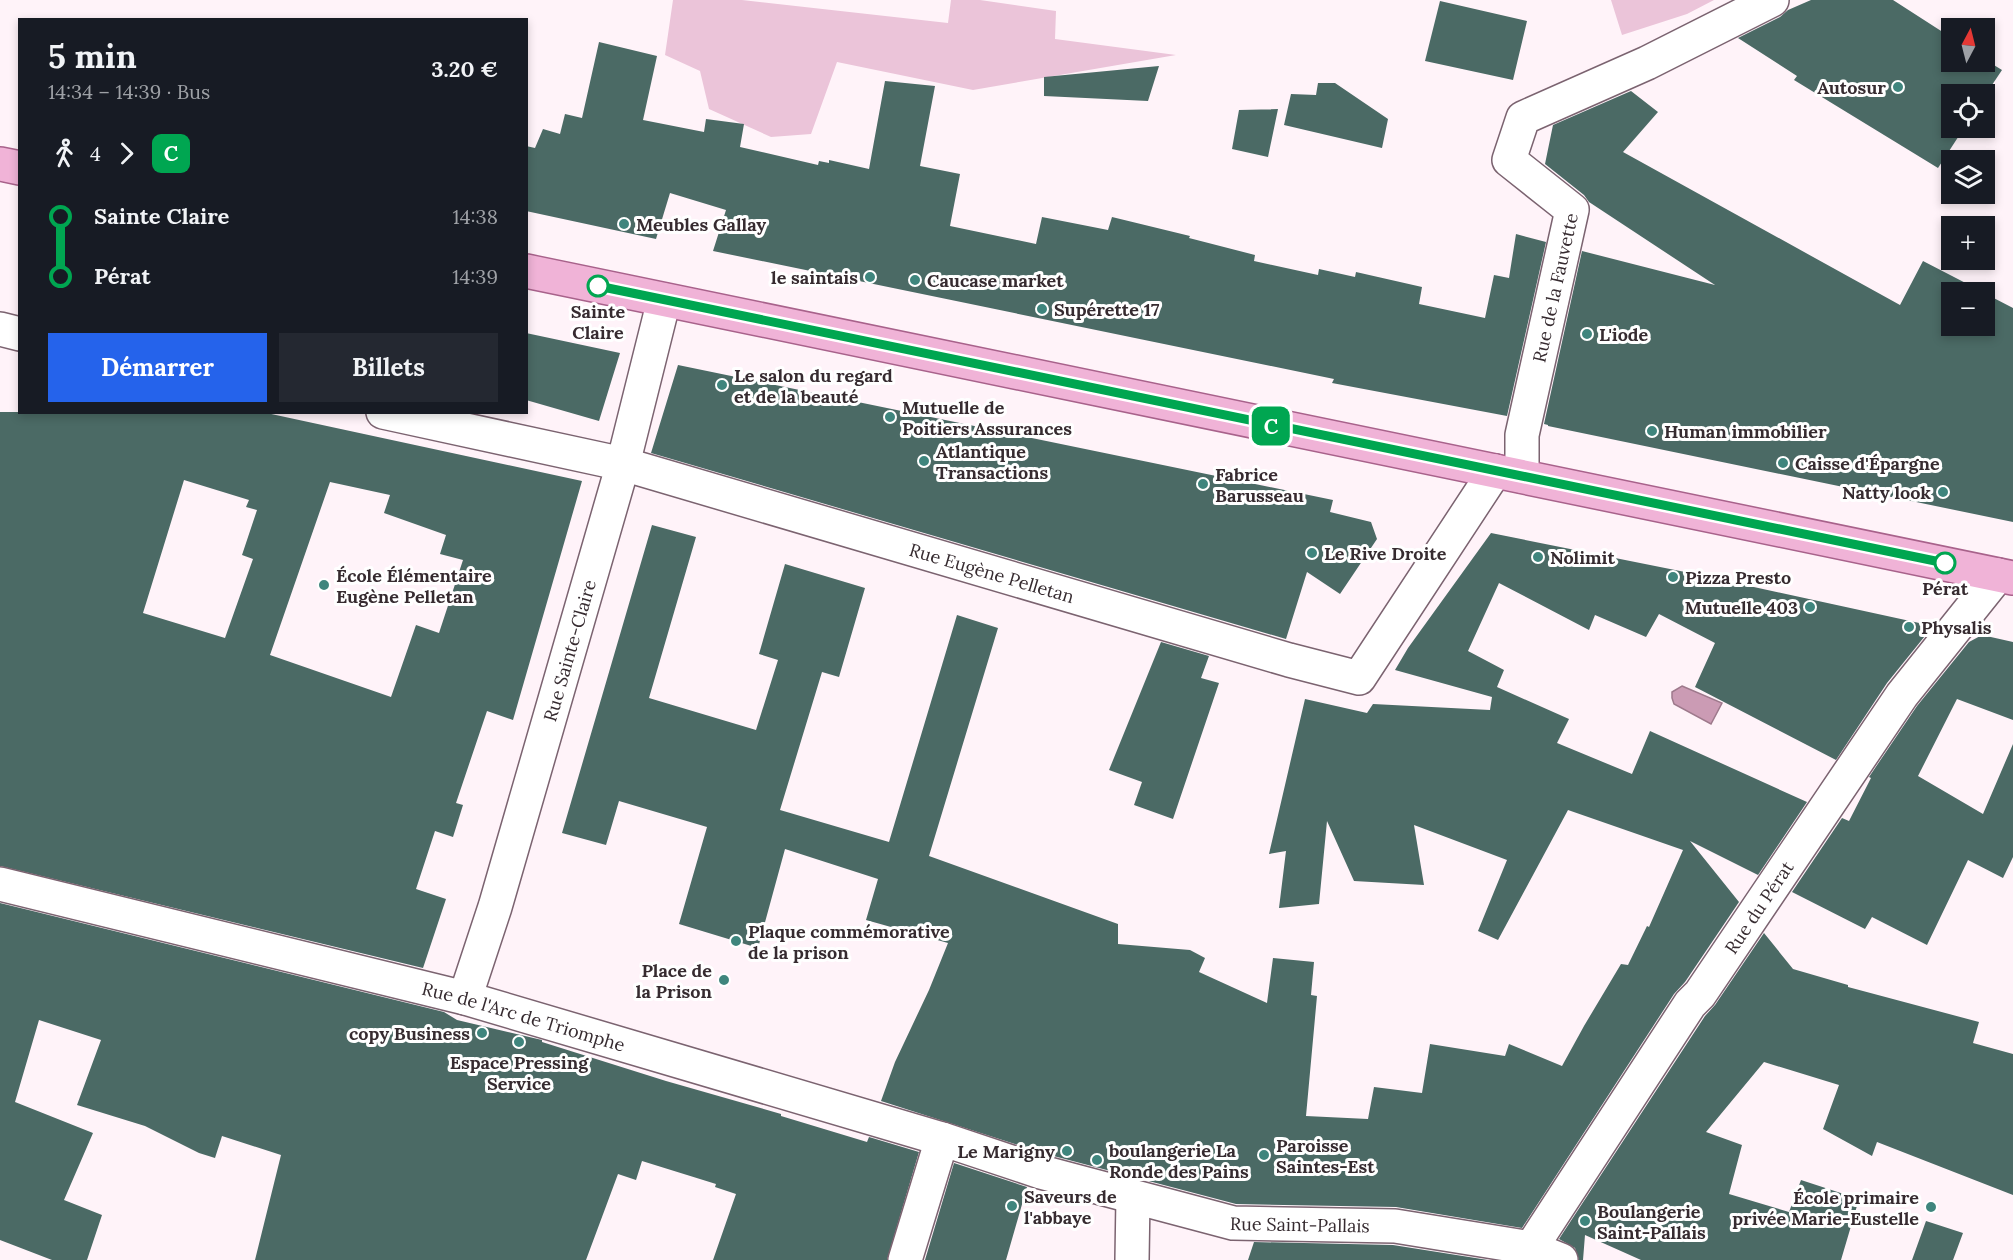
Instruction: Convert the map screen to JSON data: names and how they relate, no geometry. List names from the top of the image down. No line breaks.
{"streets":{"street":["Rue de la Fauvette","Rue Eugène Pelletan","Rue Sainte-Claire","Rue du Pérat","Rue de l'Arc de Triomphe","Rue Saint-Pallais"]},"crossings":[["Rue de la Fauvette","Rue Eugène Pelletan"],["Rue Eugène Pelletan","Rue Sainte-Claire"],["Rue Sainte-Claire","Rue de l'Arc de Triomphe"],["Rue du Pérat","Rue Saint-Pallais"],["Rue de l'Arc de Triomphe","Rue Saint-Pallais"]],"places":["Autosur","Meubles Gallay","le saintais","Caucase market","Sainte Claire","Supérette 17","L'iode","Le salon du regard et de la beauté","Mutuelle de Poitiers Assurances","Human immobilier","Atlantique Transactions","Caisse d'Épargne","Fabrice Barusseau","Natty look","Le Rive Droite","Nolimit","Pérat","Pizza Presto","École Élémentaire Eugène Pelletan","Mutuelle 403","Physalis","Plaque commémorative de la prison","Place de la Prison","copy Business","Espace Pressing Service","Le Marigny","Paroisse Saintes-Est","boulangerie La Ronde des Pains","Saveurs de l'abbaye","École primaire privée Marie-Eustelle","Boulangerie Saint-Pallais"],"lines":["bus line C"],"north":"top","page":{"on_map":"C","map_buttons":["+","−"],"heading":["5 min","14:34 – 14:39 · Bus","3.20 €"],"legs":["4","C"],"list":[{"name":"Sainte Claire","value":"14:38"},{"name":"Pérat","value":"14:39"}],"buttons":["Démarrer","Billets"]}}
